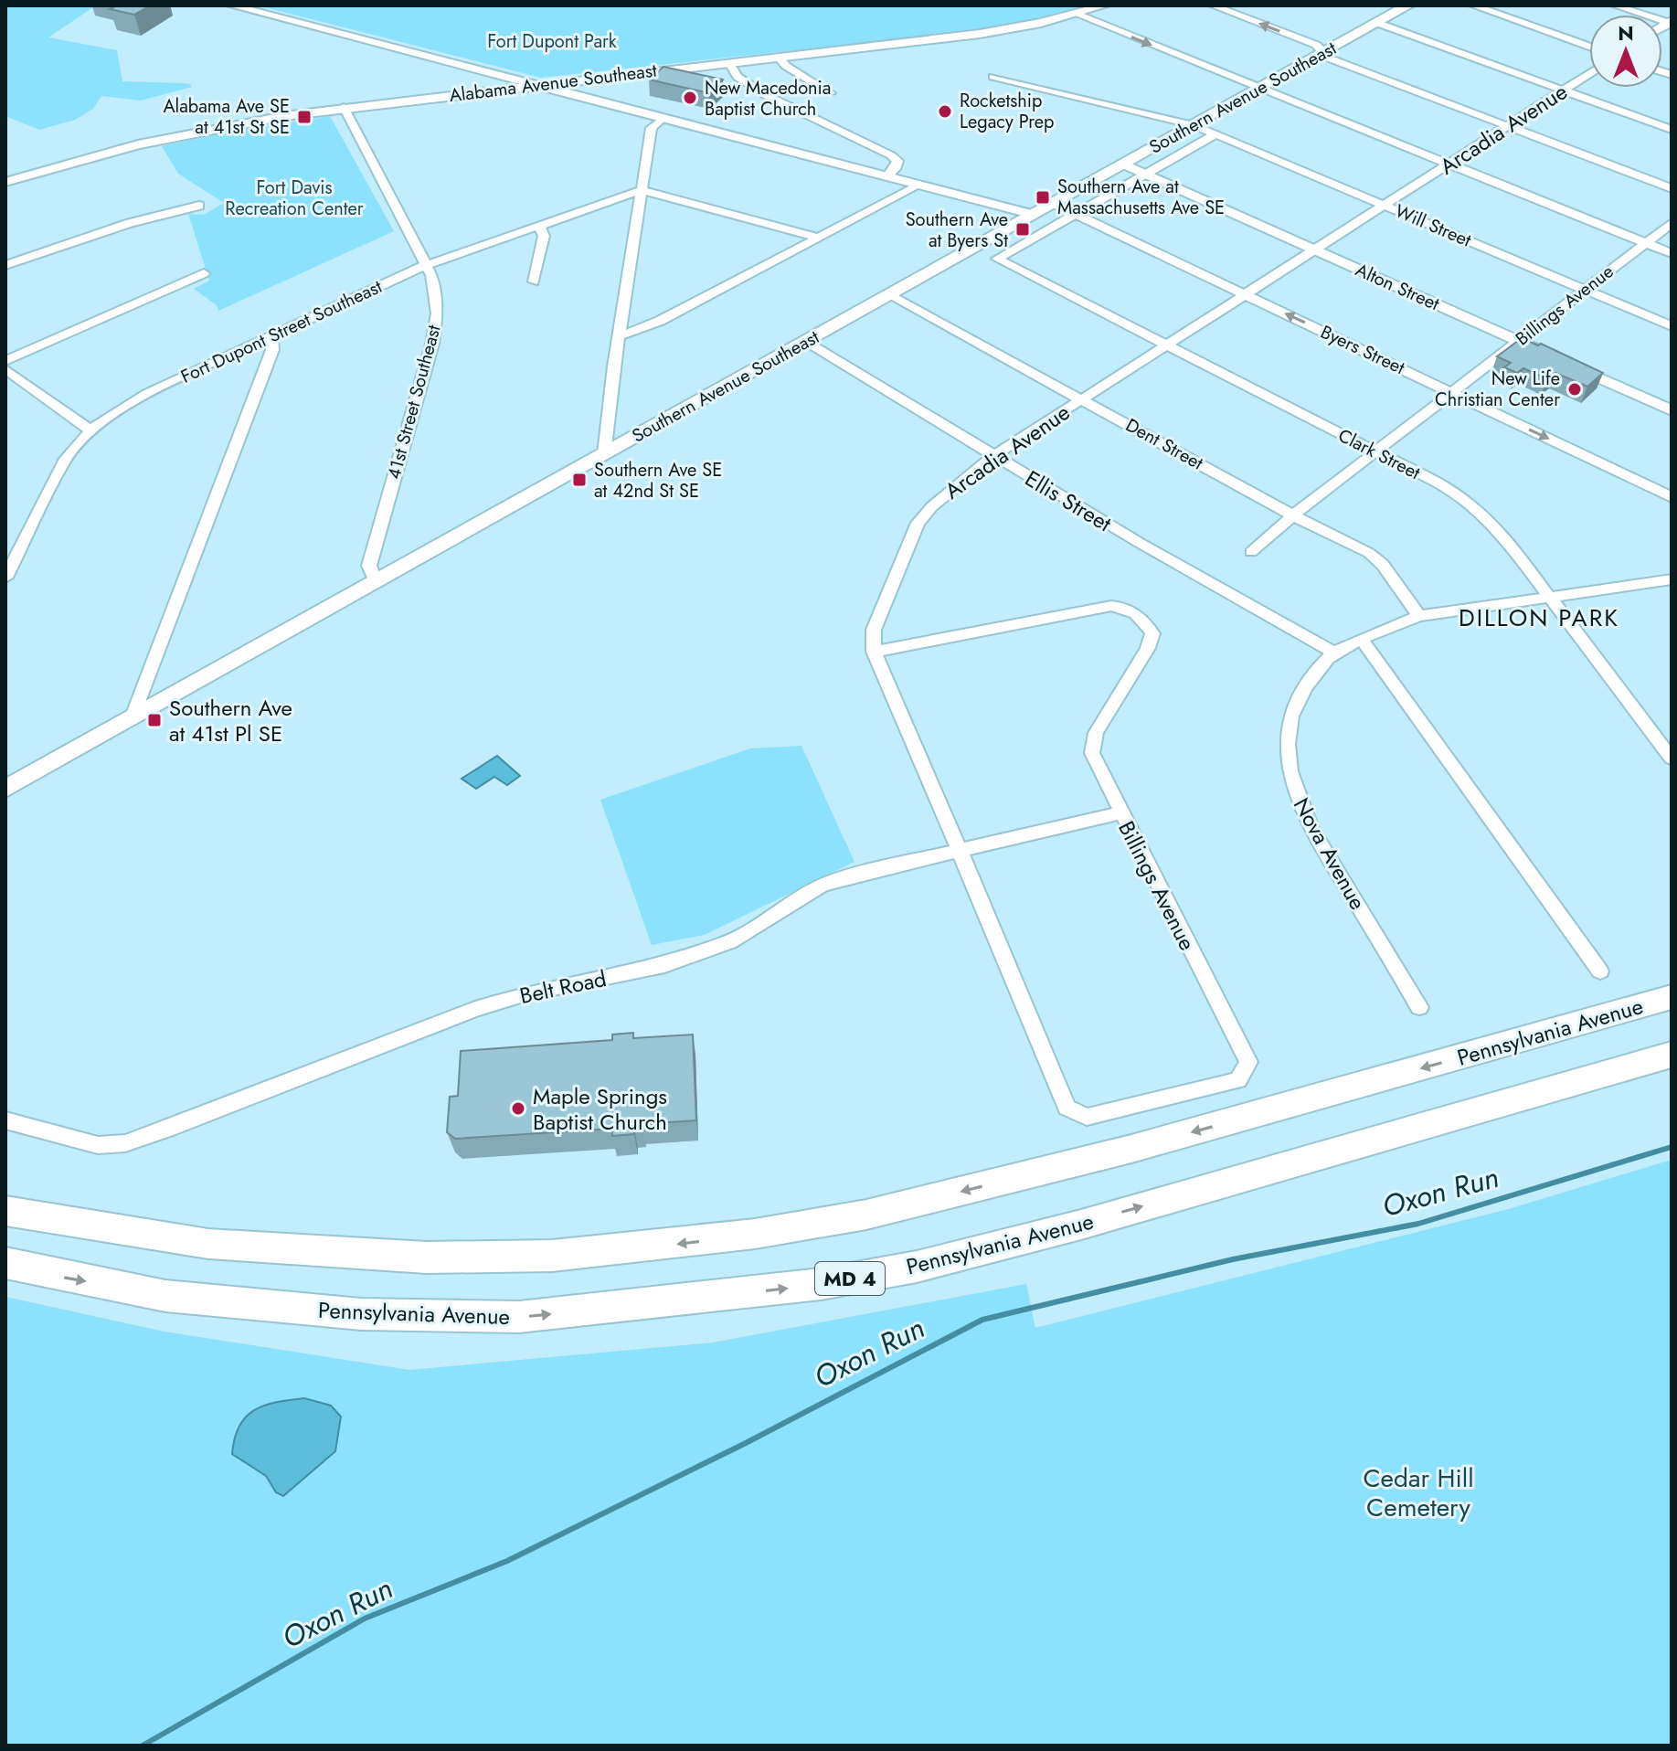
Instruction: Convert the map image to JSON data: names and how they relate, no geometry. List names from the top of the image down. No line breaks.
{"streets":{"highway":["Pennsylvania Avenue","MD 4"],"main road":["Southern Avenue Southeast"],"street":["Alabama Avenue Southeast","Arcadia Avenue","Will Street","Alton Street","Billings Avenue","Fort Dupont Street Southeast","Byers Street","41st Street Southeast","Dent Street","Clark Street","Ellis Street","Nova Avenue","Belt Road"]},"crossings":[["Alabama Avenue Southeast","41st Street Southeast"],["Southern Avenue Southeast","Will Street"],["Southern Avenue Southeast","Alton Street"],["Southern Avenue Southeast","Byers Street"],["Southern Avenue Southeast","41st Street Southeast"],["Southern Avenue Southeast","Dent Street"],["Southern Avenue Southeast","Ellis Street"],["Arcadia Avenue","Will Street"],["Arcadia Avenue","Alton Street"],["Arcadia Avenue","Billings Avenue"],["Arcadia Avenue","Byers Street"],["Arcadia Avenue","Dent Street"],["Arcadia Avenue","Clark Street"],["Arcadia Avenue","Ellis Street"],["Will Street","Billings Avenue"],["Alton Street","Billings Avenue"],["Billings Avenue","Byers Street"],["Billings Avenue","Dent Street"],["Billings Avenue","Clark Street"],["Billings Avenue","Belt Road"],["Fort Dupont Street Southeast","41st Street Southeast"],["Byers Street","Clark Street"],["Dent Street","Nova Avenue"],["Clark Street","Nova Avenue"],["Ellis Street","Nova Avenue"]],"districts":["DILLON PARK"],"water":["Oxon Run"],"parks":["Fort Dupont Park","Fort Davis Recreation Center","Cedar Hill Cemetery"],"places":{"other":["New Macedonia Baptist Church","Rocketship Legacy Prep","New Life Christian Center","Maple Springs Baptist Church"],"transit":["Alabama Ave SE at 41st St SE","Southern Ave at Massachusetts Ave SE","Southern Ave at Byers St","Southern Ave SE at 42nd St SE","Southern Ave at 41st Pl SE"]},"north":"top"}
